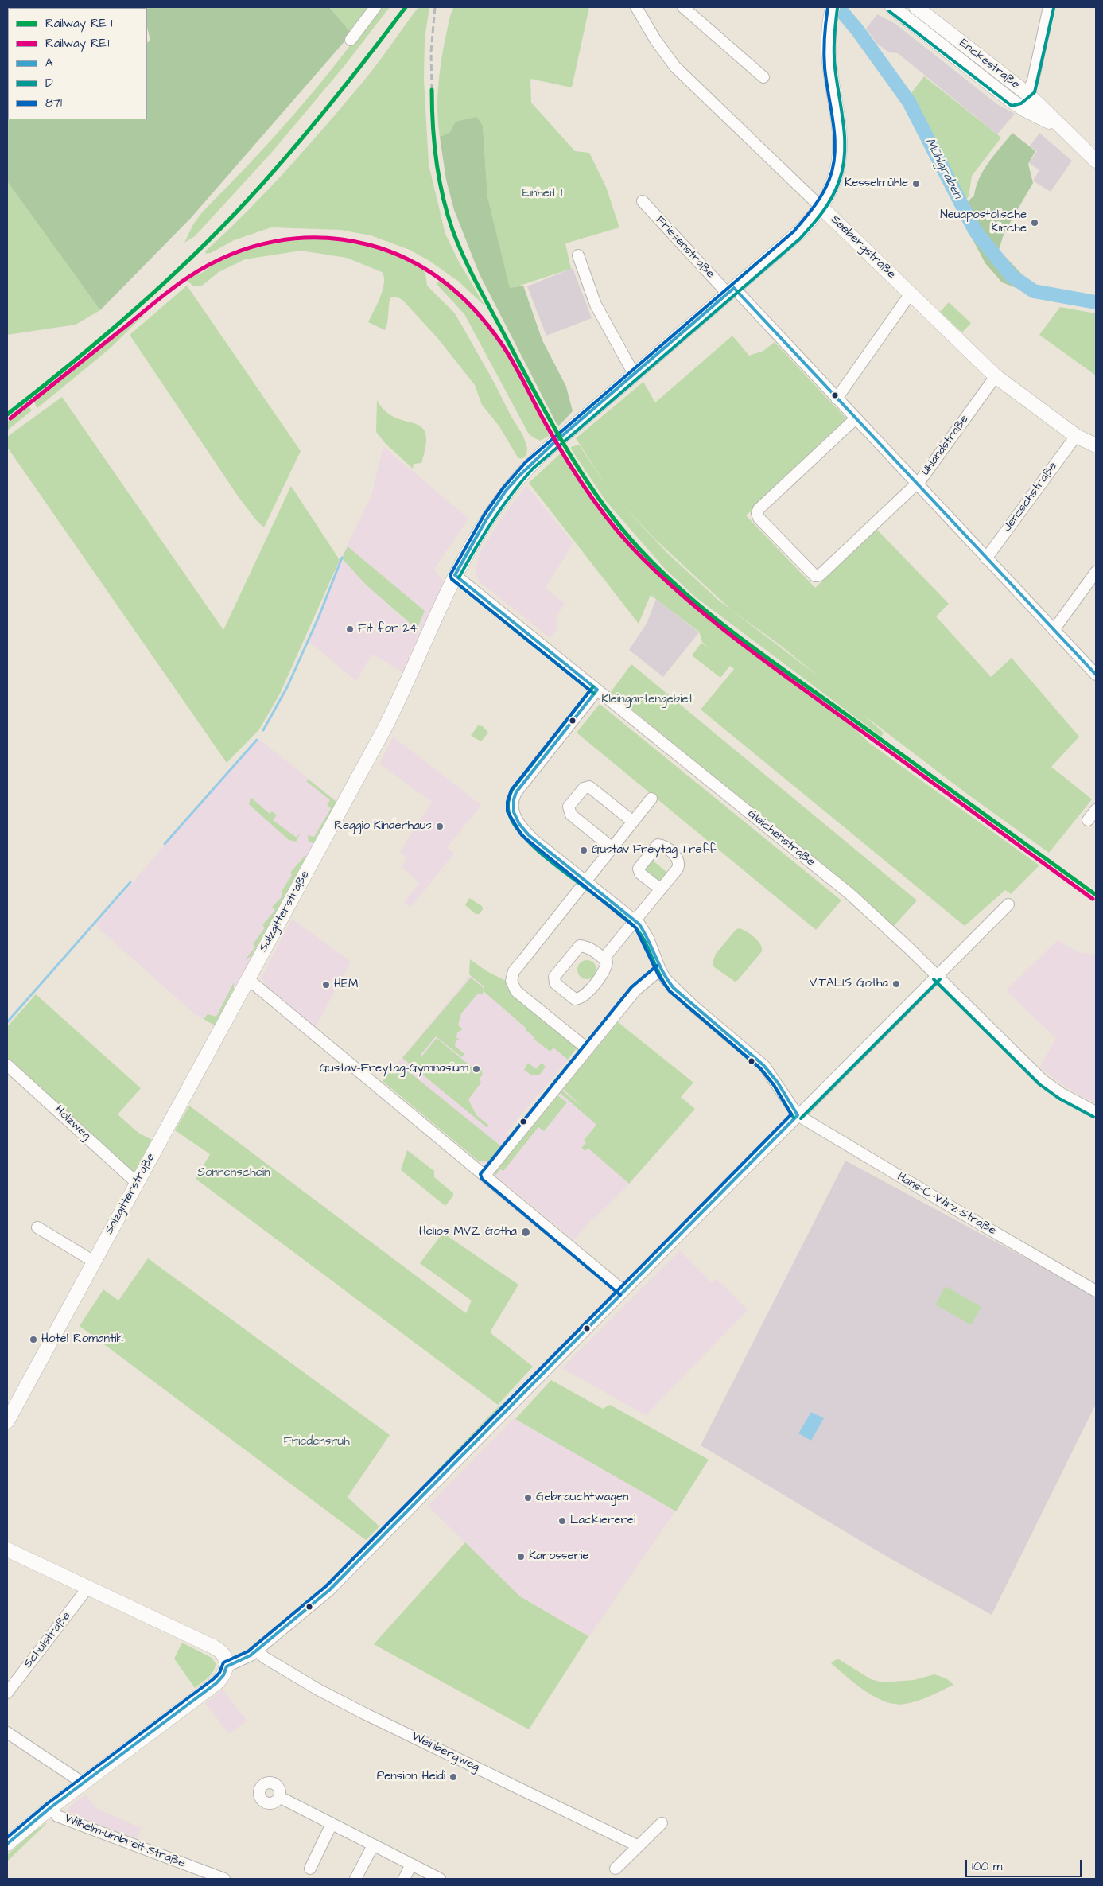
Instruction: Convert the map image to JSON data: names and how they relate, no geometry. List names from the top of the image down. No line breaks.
{"streets":{"main road":["Enckestraße","Seebergstraße","Salzgitterstraße"],"street":["Friesenstraße","Uhlandstraße","Jenzschstraße","Gleichenstraße","Holzweg","Hans-C.-Wirz-Straße","Schulstraße","Weinbergweg","Wilhelm-Umbreit-Straße"]},"crossings":[["Friesenstraße","Uhlandstraße"],["Friesenstraße","Jenzschstraße"],["Friesenstraße","Salzgitterstraße"],["Seebergstraße","Uhlandstraße"],["Seebergstraße","Jenzschstraße"],["Seebergstraße","Salzgitterstraße"],["Gleichenstraße","Salzgitterstraße"],["Salzgitterstraße","Holzweg"]],"water":["Mühlgraben"],"parks":["Einheit 1","Kleingartengebiet","Sonnenschein","Friedensruh"],"places":["Kesselmühle","Neuapostolische Kirche","Fit for 24","Reggio-Kinderhaus","Gustav-Freytag-Treff","VITALIS Gotha","HEM","Gustav-Freytag-Gymnasium","Helios MVZ Gotha","Hotel Romantik","Gebrauchtwagen","Lackiererei","Karosserie","Pension Heidi"],"lines":["transit line 871","transit line D","rail line RE11","transit line A"],"legend":["Railway RE 1","Railway RE11","A","D","871"],"scale_bar":"100 m"}
